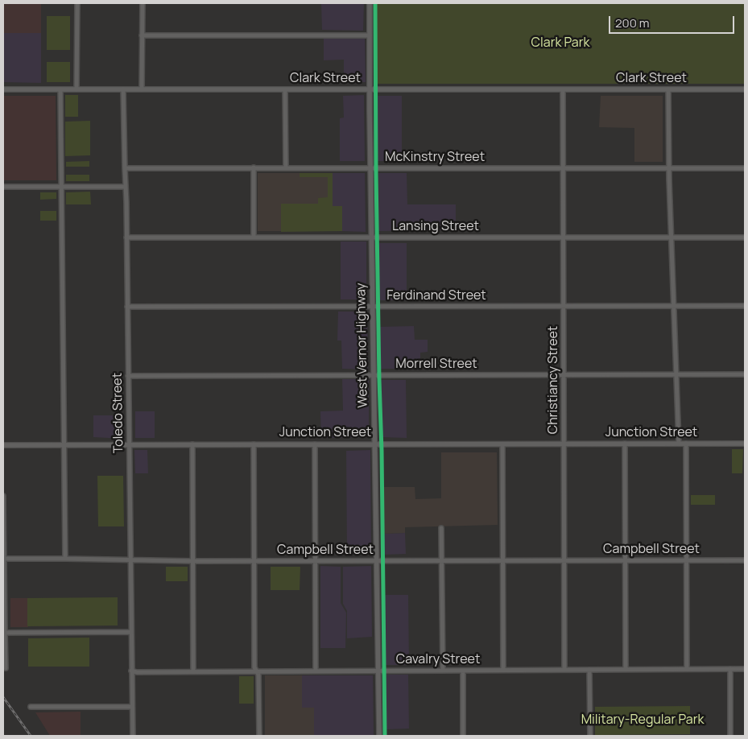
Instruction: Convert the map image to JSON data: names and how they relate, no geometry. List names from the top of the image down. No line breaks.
{"streets":{"street":["Clark Street","McKinstry Street","Lansing Street","Ferdinand Street","West Vernor Highway","Morrell Street","Christiancy Street","Toledo Street","Junction Street","Campbell Street","Cavalry Street"]},"crossings":[["Clark Street","West Vernor Highway"],["Clark Street","Christiancy Street"],["Clark Street","Toledo Street"],["McKinstry Street","West Vernor Highway"],["McKinstry Street","Christiancy Street"],["McKinstry Street","Toledo Street"],["Lansing Street","West Vernor Highway"],["Lansing Street","Christiancy Street"],["Lansing Street","Toledo Street"],["Ferdinand Street","West Vernor Highway"],["Ferdinand Street","Christiancy Street"],["Ferdinand Street","Toledo Street"],["West Vernor Highway","Morrell Street"],["West Vernor Highway","Junction Street"],["West Vernor Highway","Campbell Street"],["West Vernor Highway","Cavalry Street"],["Morrell Street","Christiancy Street"],["Morrell Street","Toledo Street"],["Christiancy Street","Junction Street"],["Christiancy Street","Campbell Street"],["Christiancy Street","Cavalry Street"],["Toledo Street","Junction Street"],["Toledo Street","Campbell Street"],["Toledo Street","Cavalry Street"]],"parks":["Clark Park","Military-Regular Park"],"scale_bar":"200 m"}
